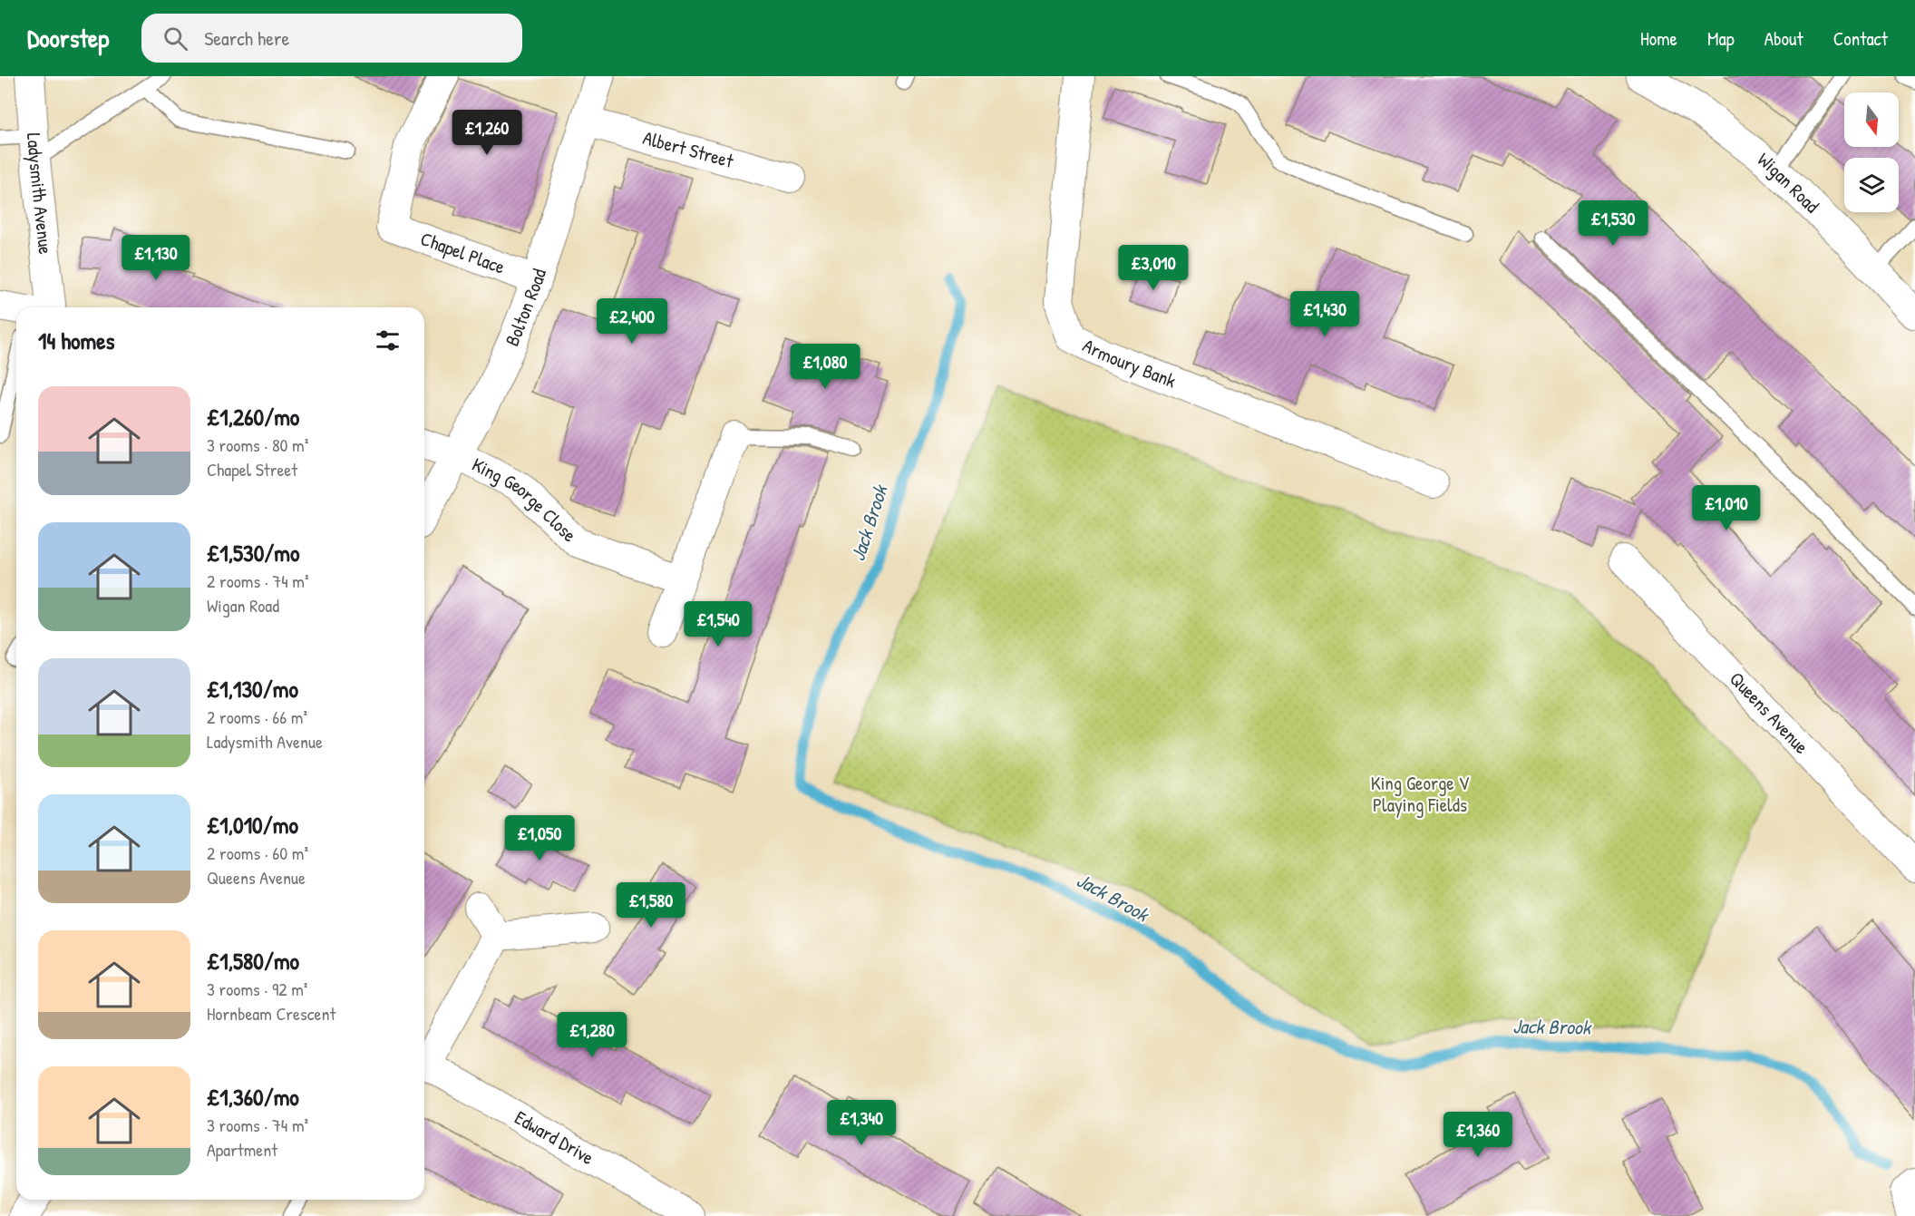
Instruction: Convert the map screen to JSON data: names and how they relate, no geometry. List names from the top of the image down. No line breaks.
{"streets":{"main road":["Wigan Road","Bolton Road"],"street":["Albert Street","Ladysmith Avenue","Chapel Place","Armoury Bank","King George Close","Queens Avenue","Edward Drive"]},"crossings":[["Albert Street","Bolton Road"],["Chapel Place","Bolton Road"],["Bolton Road","King George Close"]],"water":["Jack Brook"],"parks":["King George V Playing Fields"],"north":"bottom","page":{"header":"Doorstep","search":"Search here","nav":["Home","Map","About","Contact"],"price":["£1,260","£1,530","£1,130","£3,010","£1,430","£2,400","£1,080","£1,010","£1,540","£1,050","£1,580","£1,280","£1,340","£1,360"],"heading":"14 homes","list":[{"name":"£1,260/mo","note":"3 rooms · 80 m² · Chapel Street"},{"name":"£1,530/mo","note":"2 rooms · 74 m² · Wigan Road"},{"name":"£1,130/mo","note":"2 rooms · 66 m² · Ladysmith Avenue"},{"name":"£1,010/mo","note":"2 rooms · 60 m² · Queens Avenue"},{"name":"£1,580/mo","note":"3 rooms · 92 m² · Hornbeam Crescent"},{"name":"£1,360/mo","note":"3 rooms · 74 m² · Apartment"}]}}
